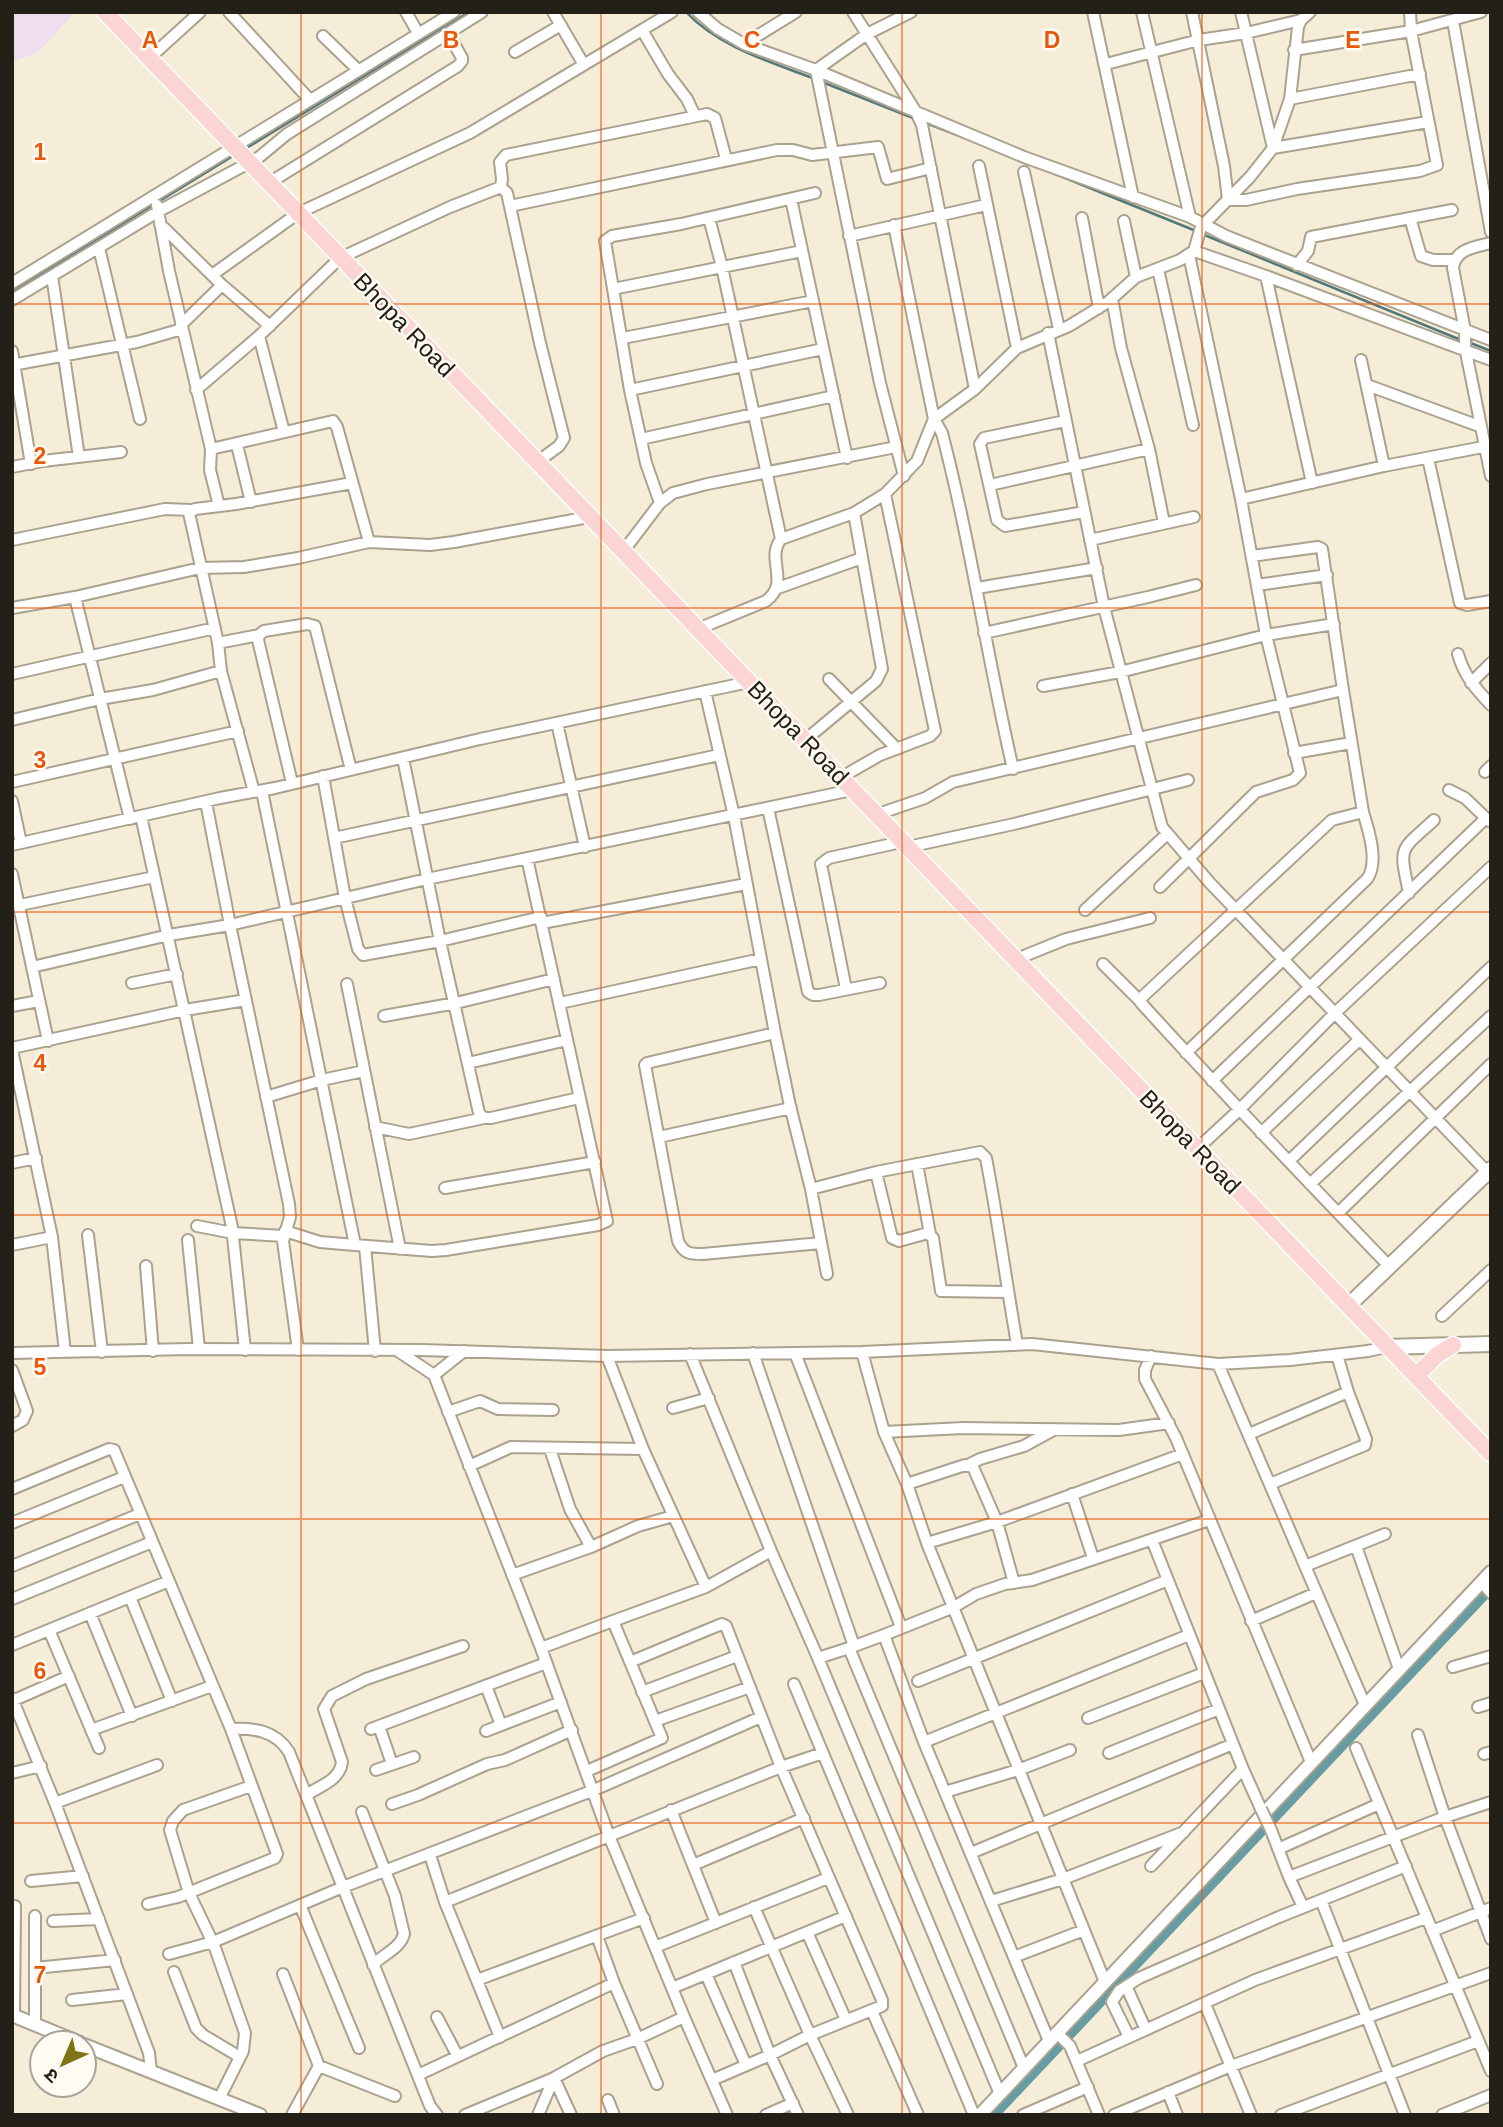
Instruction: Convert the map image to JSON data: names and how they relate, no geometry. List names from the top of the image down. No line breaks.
{"streets":{"main road":["Bhopa Road"]},"north":"bottom left","grid":{"columns":["A","B","C","D","E"],"rows":["1","2","3","4","5","6","7"]}}
